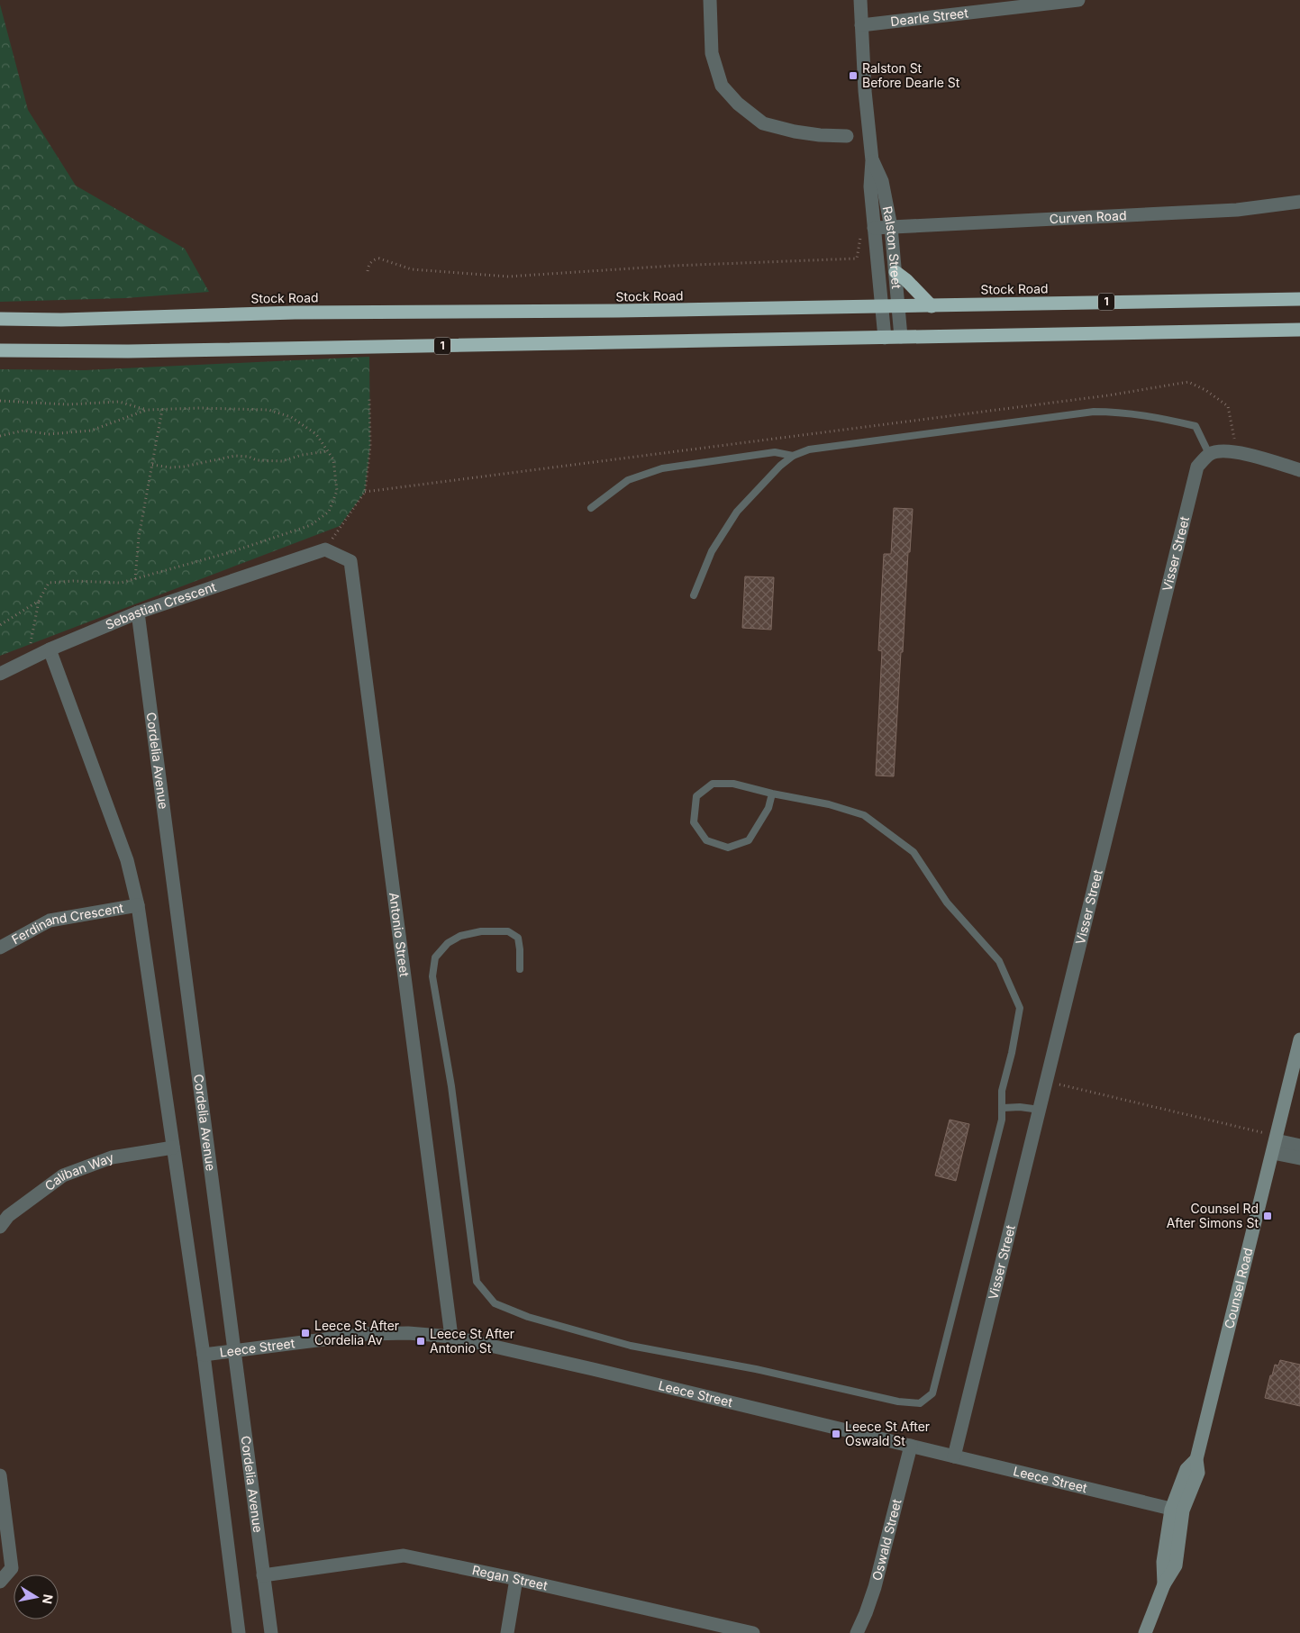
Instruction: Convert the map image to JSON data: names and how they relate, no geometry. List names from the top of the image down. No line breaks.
{"streets":{"highway":["Stock Road","1"],"street":["Dearle Street","Curven Road","Ralston Street","Visser Street","Sebastian Crescent","Cordelia Avenue","Ferdinand Crescent","Antonio Street","Caliban Way","Counsel Road","Leece Street","Oswald Street","Regan Street"]},"crossings":[["Dearle Street","Ralston Street"],["Curven Road","Ralston Street"],["Ralston Street","Stock Road"],["Ralston Street","1"],["Visser Street","Leece Street"],["Sebastian Crescent","Cordelia Avenue"],["Sebastian Crescent","Antonio Street"],["Cordelia Avenue","Leece Street"],["Cordelia Avenue","Regan Street"],["Antonio Street","Leece Street"],["Counsel Road","Leece Street"],["Leece Street","Oswald Street"]],"places":{"transit":["Ralston St Before Dearle St","Counsel Rd After Simons St","Leece St After Cordelia Av","Leece St After Antonio St","Leece St After Oswald St"]},"north":"right"}
